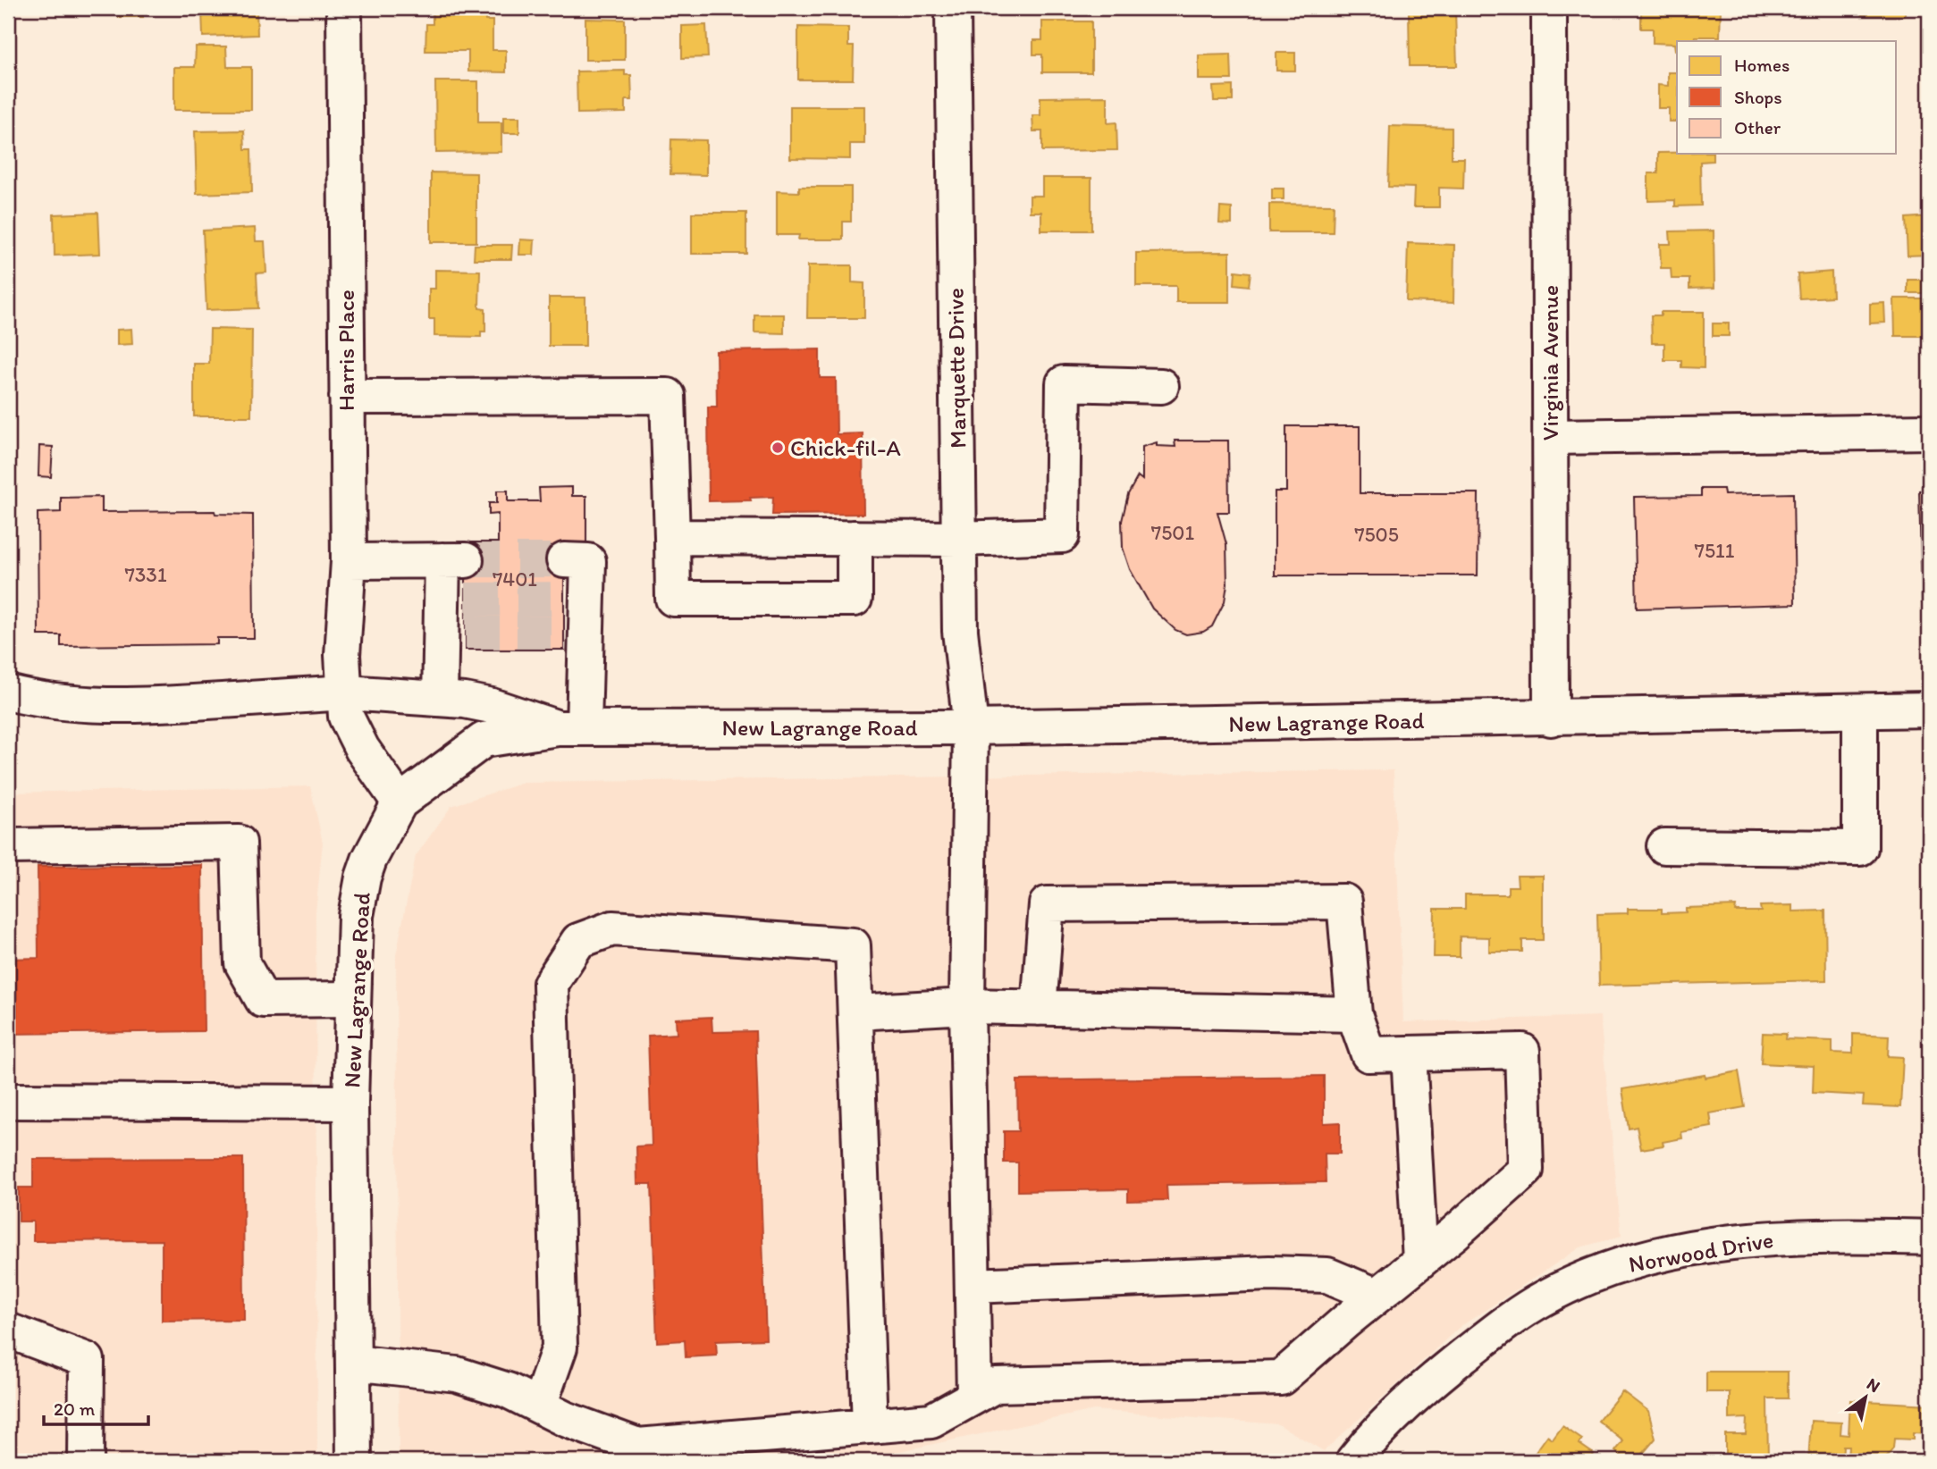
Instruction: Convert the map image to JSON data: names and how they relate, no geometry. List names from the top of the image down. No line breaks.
{"streets":{"main road":["Harris Place","Virginia Avenue","Marquette Drive","New Lagrange Road","Norwood Drive"]},"crossings":[["Harris Place","New Lagrange Road"],["Virginia Avenue","New Lagrange Road"],["Marquette Drive","New Lagrange Road"]],"places":["Chick-fil-A"],"house_numbers":["7501","7505","7511","7331","7401"],"legend":["Homes","Shops","Other"],"scale_bar":"20 m","north":"top right"}
